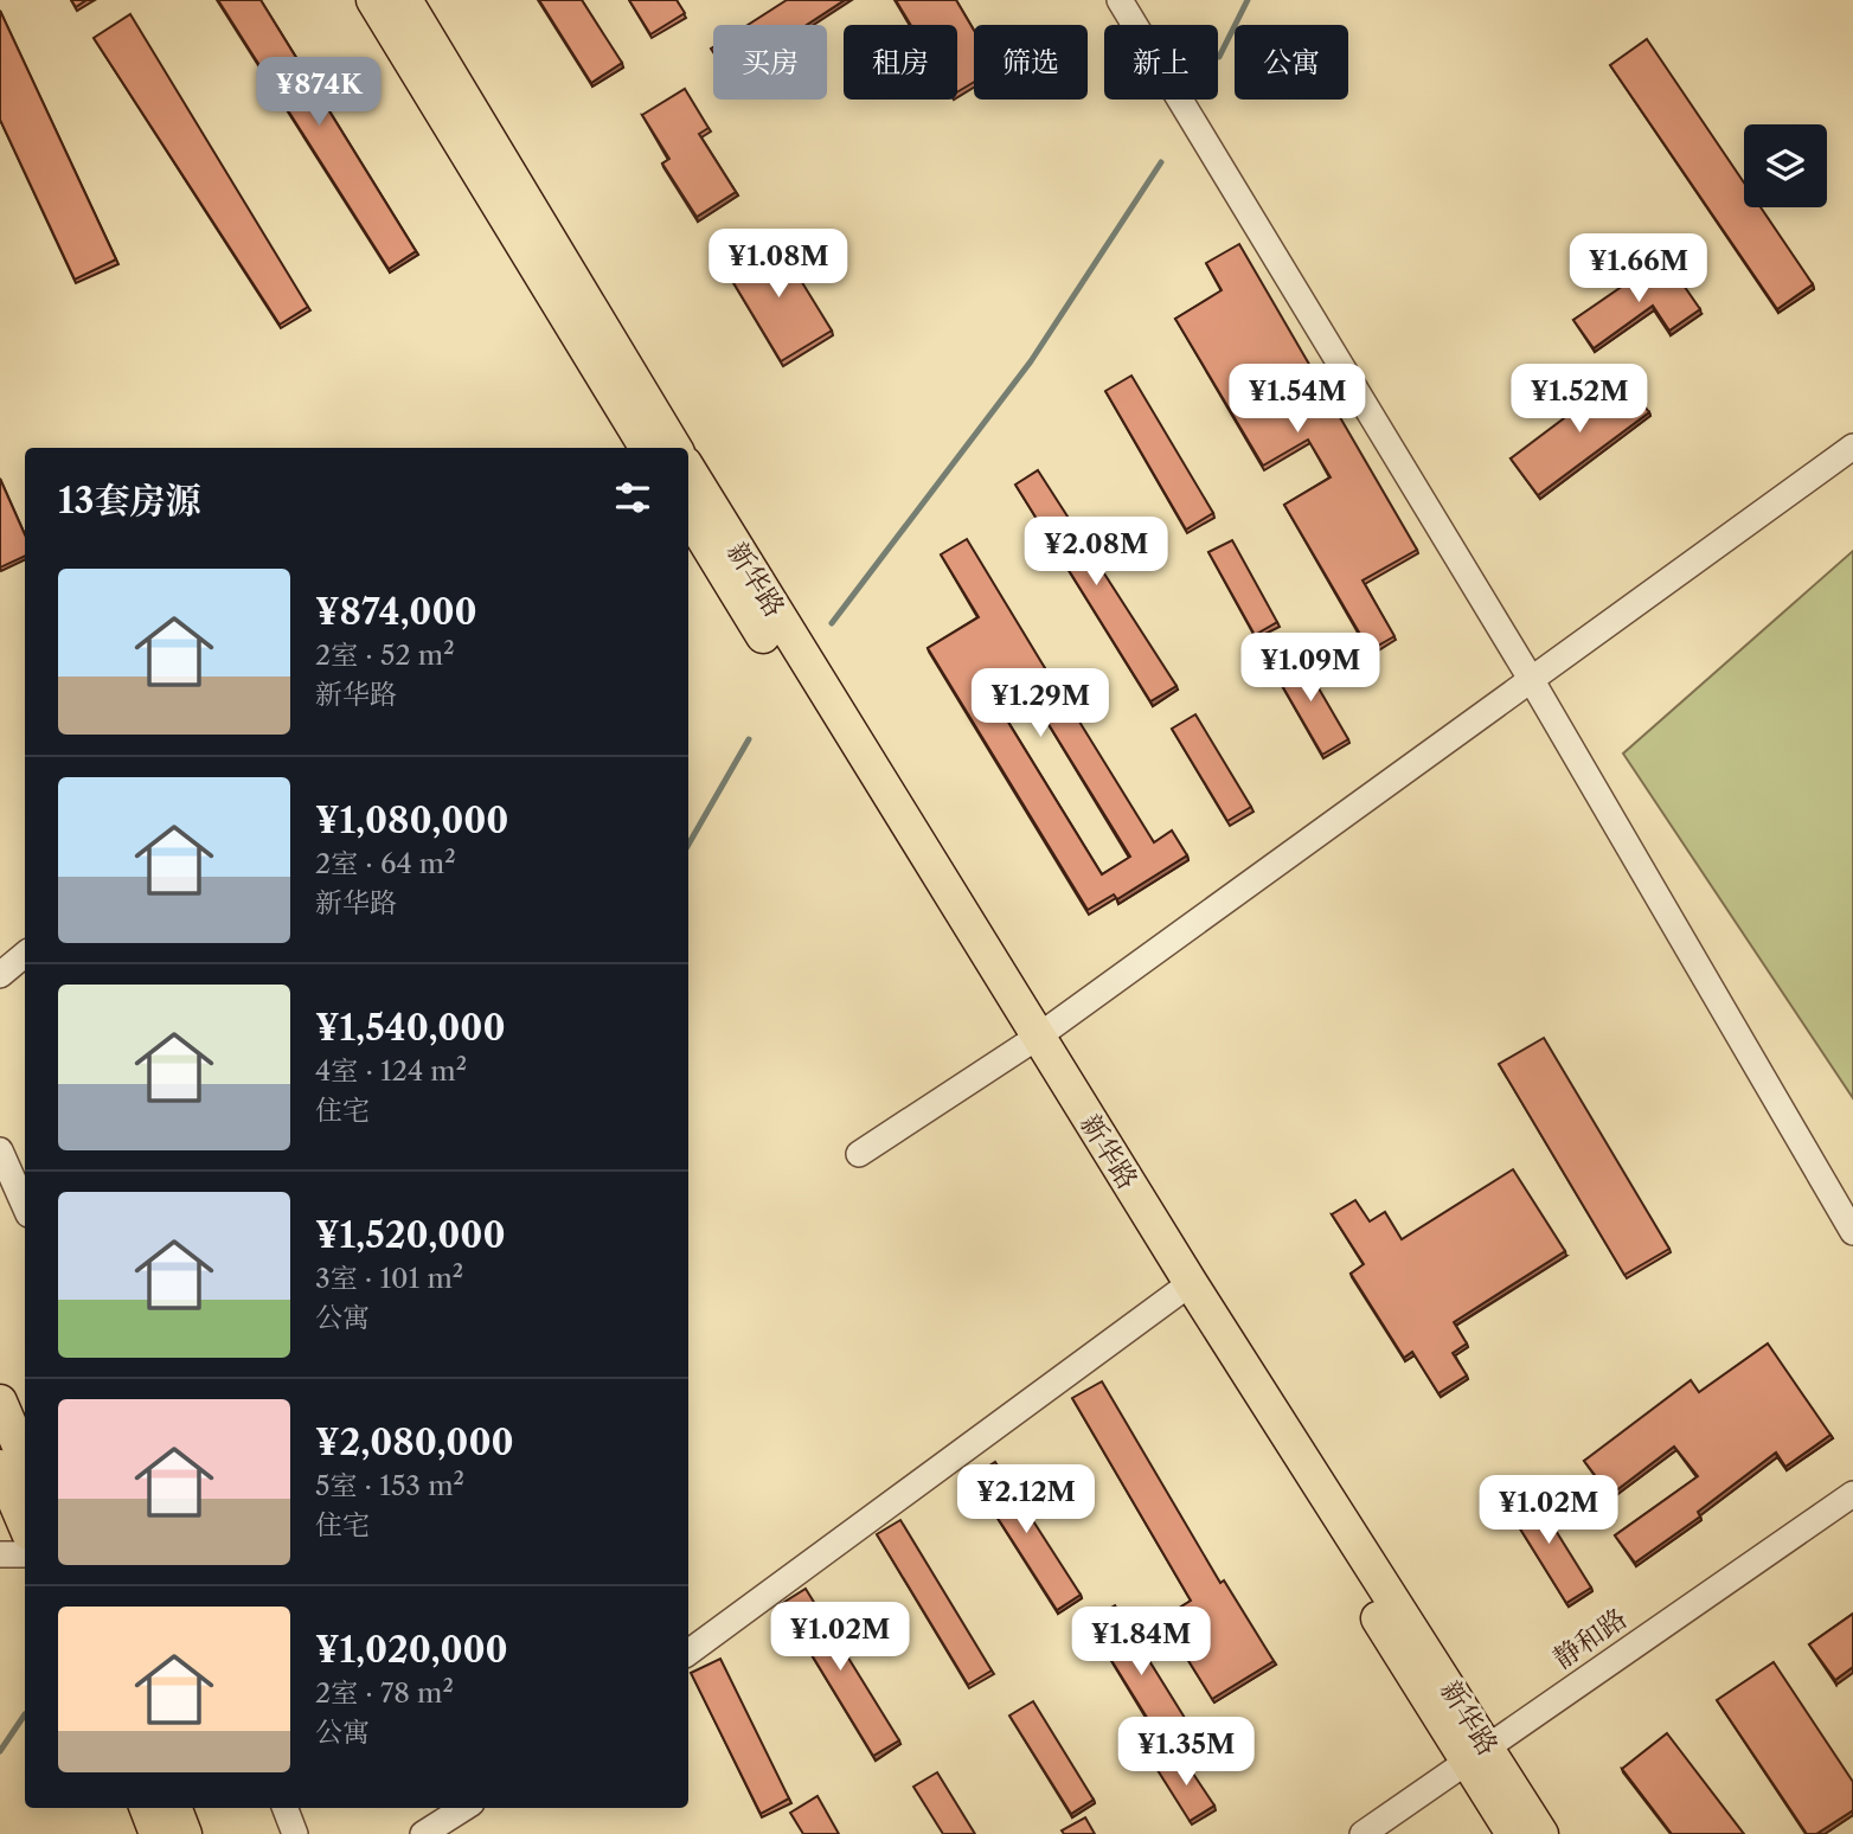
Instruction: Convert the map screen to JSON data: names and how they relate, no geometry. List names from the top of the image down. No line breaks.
{"streets":{"main road":["新华路"],"street":["静和路"]},"crossings":[["新华路","静和路"]],"page":{"chip":["买房","租房","筛选","新上","公寓"],"price":["¥874K","¥1.08M","¥1.66M","¥1.54M","¥1.52M","¥2.08M","¥1.09M","¥1.29M","¥2.12M","¥1.02M","¥1.02M","¥1.84M","¥1.35M"],"heading":"13套房源","list":[{"name":"¥874,000","note":"2室 · 52 m² · 新华路"},{"name":"¥1,080,000","note":"2室 · 64 m² · 新华路"},{"name":"¥1,540,000","note":"4室 · 124 m² · 住宅"},{"name":"¥1,520,000","note":"3室 · 101 m² · 公寓"},{"name":"¥2,080,000","note":"5室 · 153 m² · 住宅"},{"name":"¥1,020,000","note":"2室 · 78 m² · 公寓"}]}}
